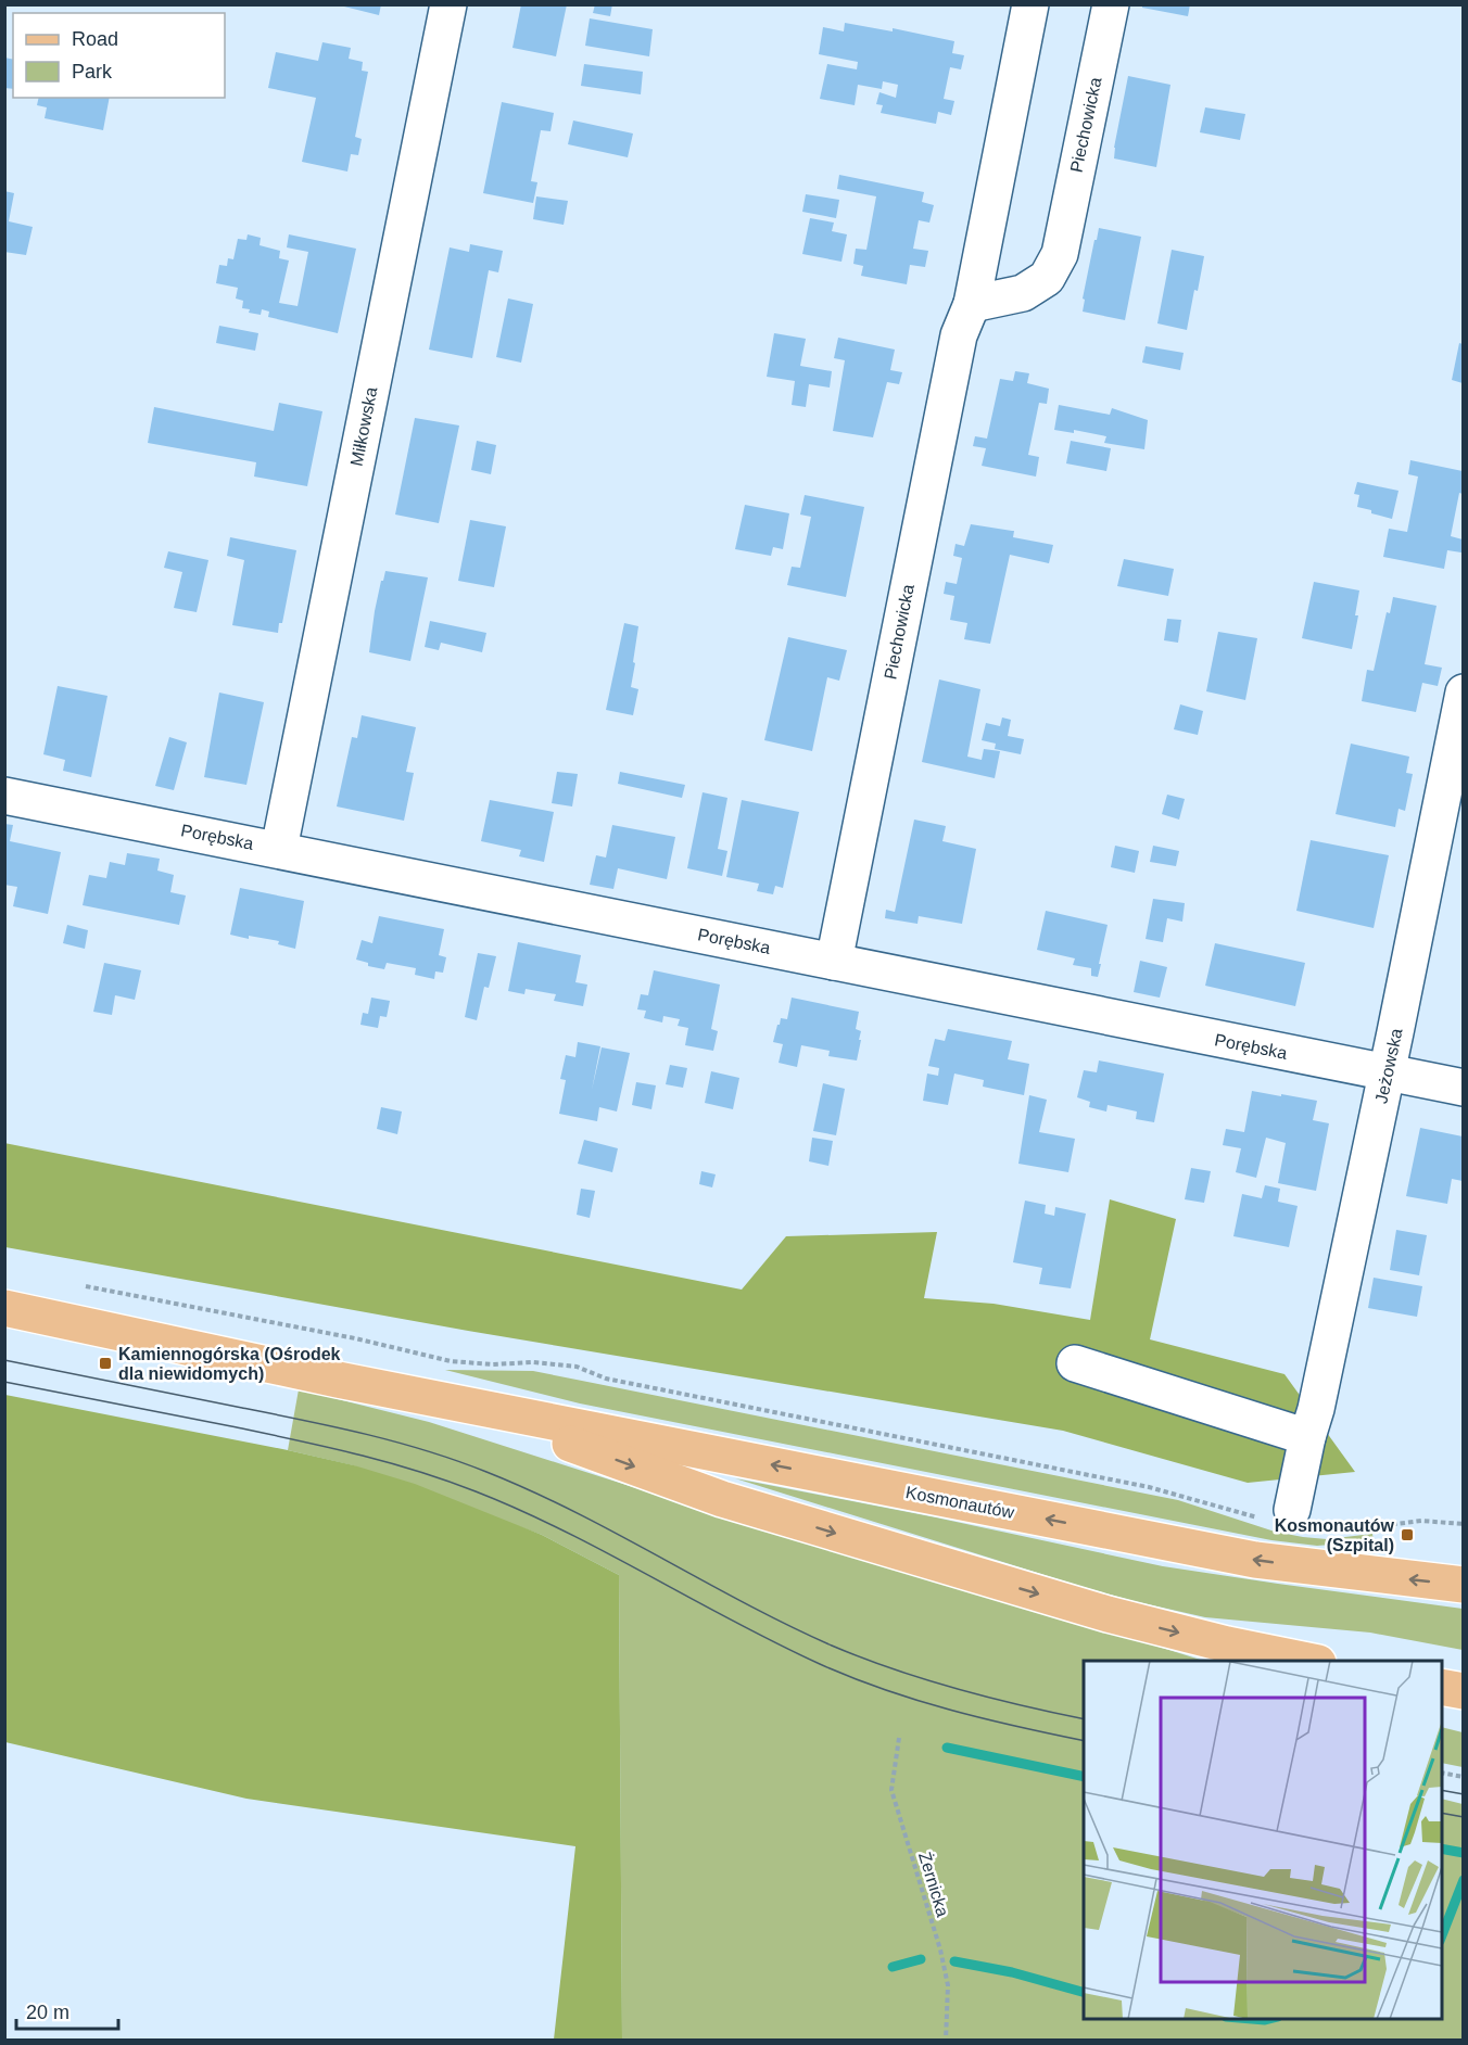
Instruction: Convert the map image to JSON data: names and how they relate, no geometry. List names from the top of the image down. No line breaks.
{"streets":{"main road":["Kosmonautów"],"street":["Piechowicka","Miłkowska","Porębska","Jeżowska"],"path":["Żernicka"]},"crossings":[["Piechowicka","Porębska"],["Miłkowska","Porębska"],["Porębska","Jeżowska"]],"places":{"transit":["Kamiennogórska (Ośrodek dla niewidomych)","Kosmonautów (Szpital)"]},"legend":["Road","Park"],"scale_bar":"20 m"}
